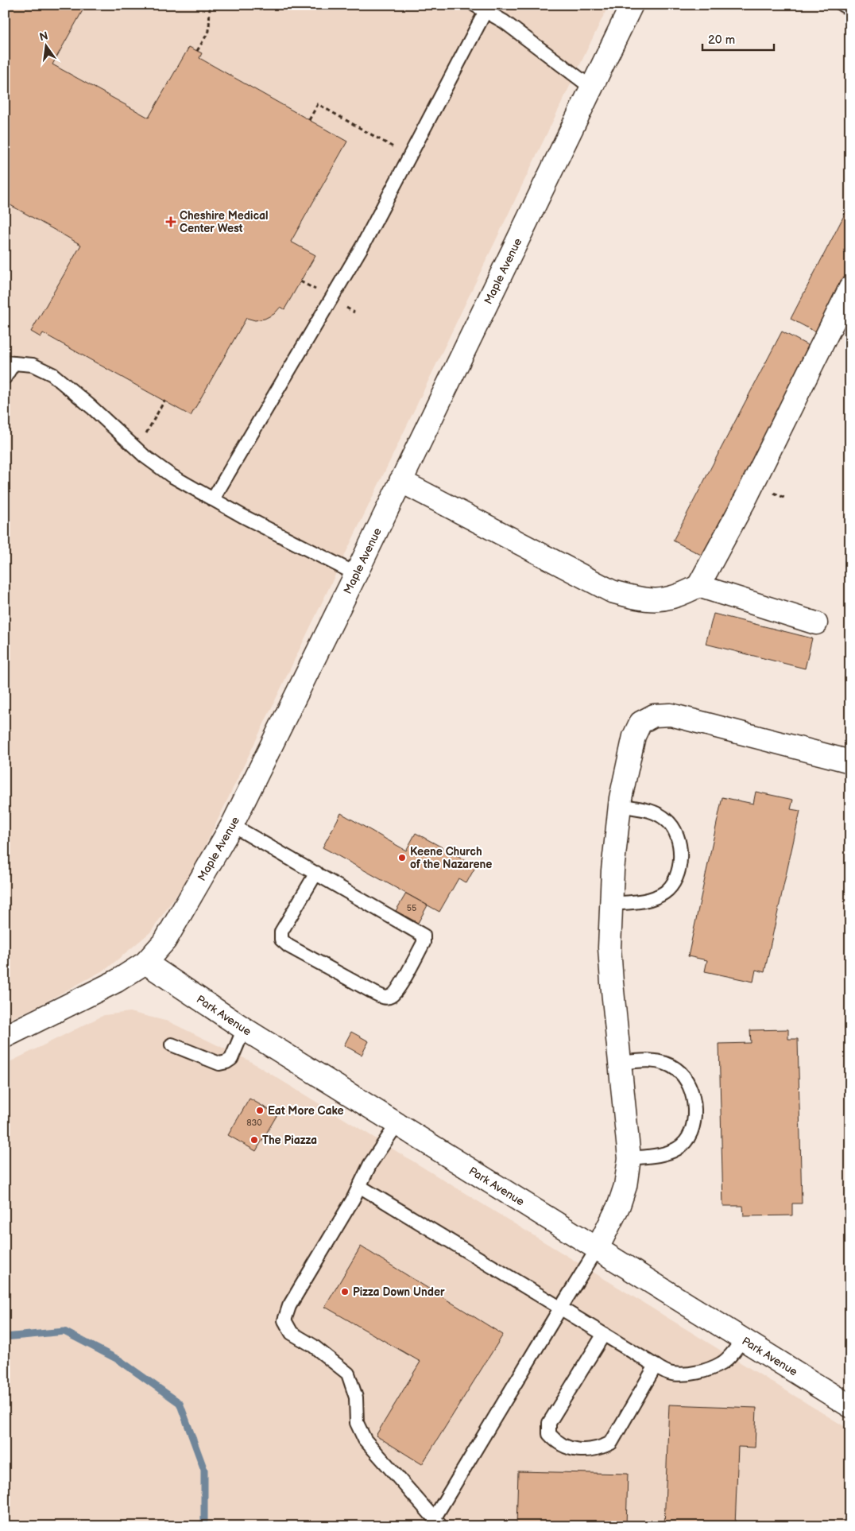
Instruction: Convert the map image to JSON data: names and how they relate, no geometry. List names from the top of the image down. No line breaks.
{"streets":{"street":["Maple Avenue","Park Avenue"]},"crossings":[["Maple Avenue","Park Avenue"]],"places":{"health":["Cheshire Medical Center West"],"other":["Keene Church of the Nazarene","Eat More Cake","The Piazza","Pizza Down Under"]},"house_numbers":["55","830"],"scale_bar":"20 m","north":"top"}
